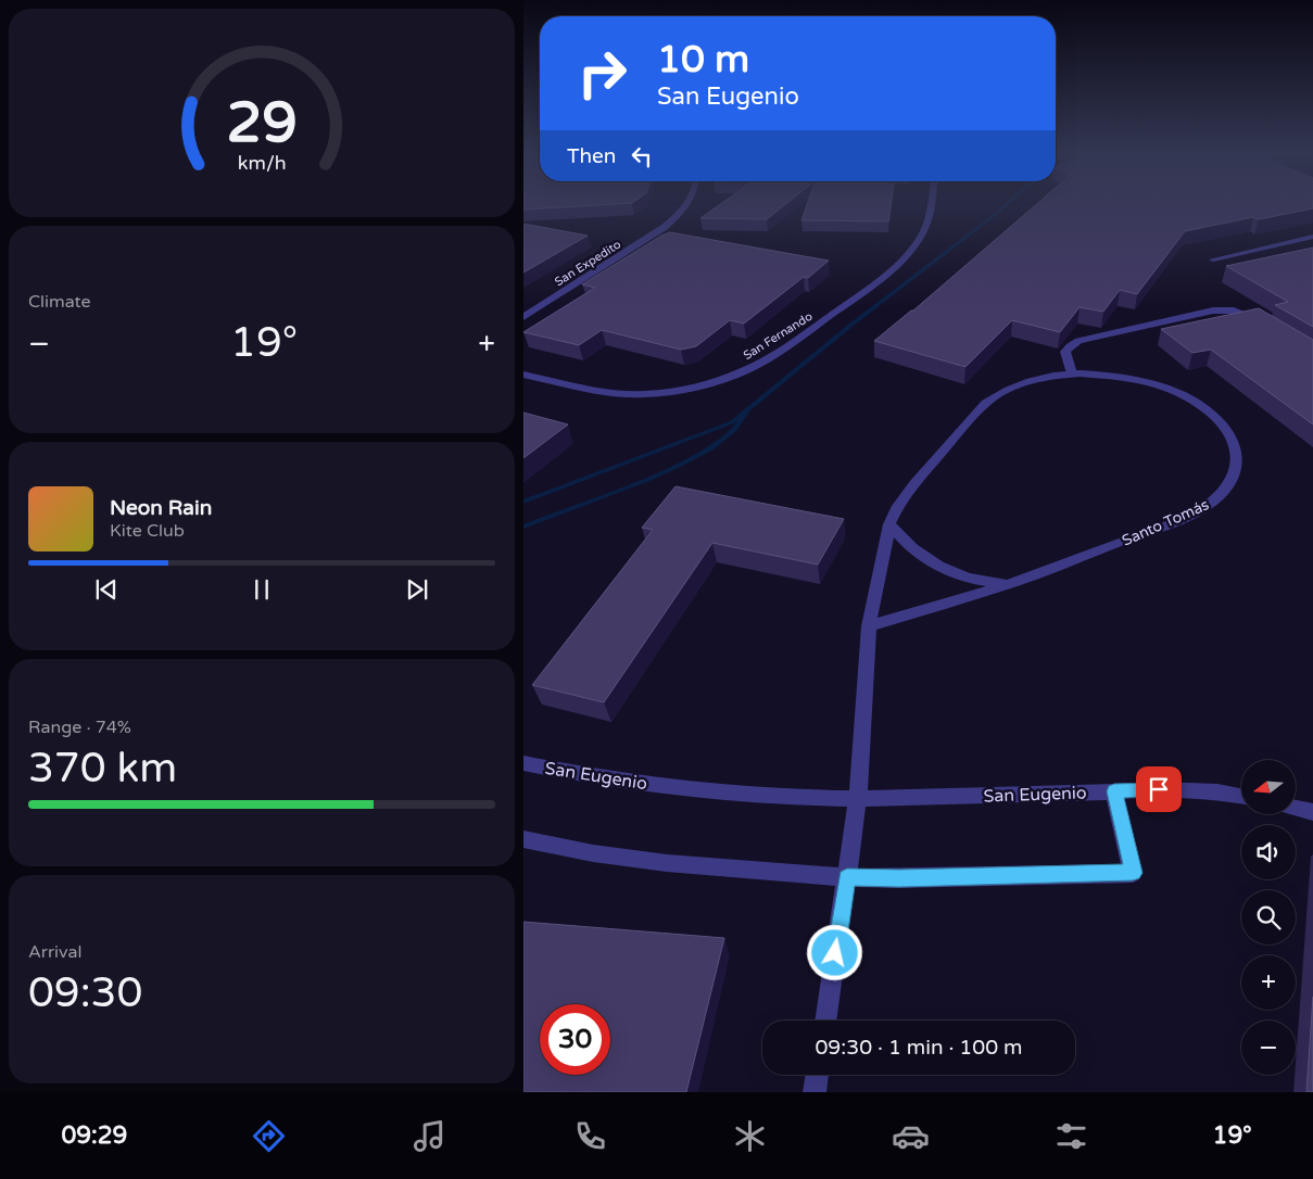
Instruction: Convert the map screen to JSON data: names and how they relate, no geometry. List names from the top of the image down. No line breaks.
{"streets":{"street":["San Expedito","San Fernando","Santo Tomás","San Eugenio"]},"crossings":[["Santo Tomás","San Eugenio"]],"north":"left","page":{"turn":["10 m","San Eugenio"],"then":"Then","tile":["Climate",["Range · 74%","370 km"],["Arrival","09:30"]],"heat":["−","19°","+"],"song":["Neon Rain","Kite Club"],"map_buttons":["+","−"],"limit":"30","trip":"09:30 · 1 min · 100 m","tabs":["09:29","19°"],"gauge":["29","km/h"]}}
